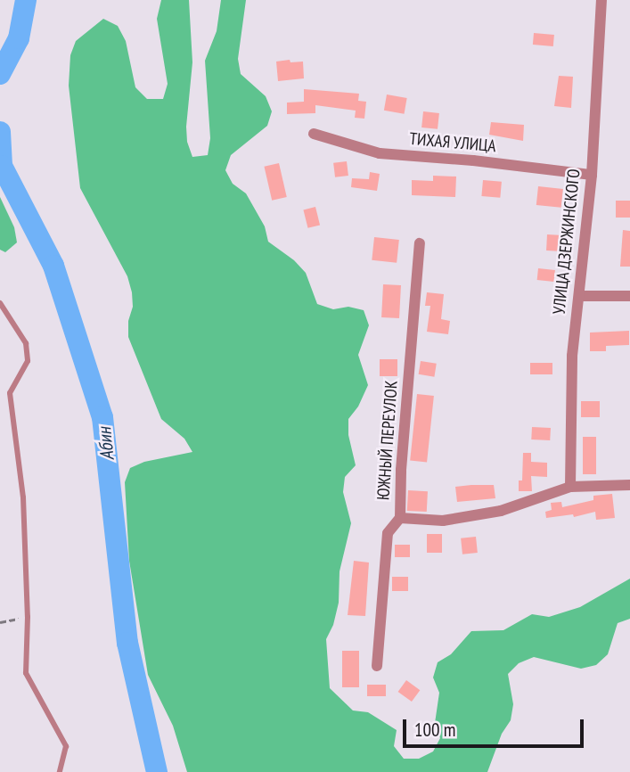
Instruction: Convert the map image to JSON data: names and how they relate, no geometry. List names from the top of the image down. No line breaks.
{"streets":{"street":["ТИХАЯ УЛИЦА","УЛИЦА ДЗЕРЖИНСКОГО","ЮЖНЫЙ ПЕРЕУЛОК"]},"crossings":[["ТИХАЯ УЛИЦА","УЛИЦА ДЗЕРЖИНСКОГО"],["УЛИЦА ДЗЕРЖИНСКОГО","ЮЖНЫЙ ПЕРЕУЛОК"]],"water":["Абин"],"scale_bar":"100 m"}
